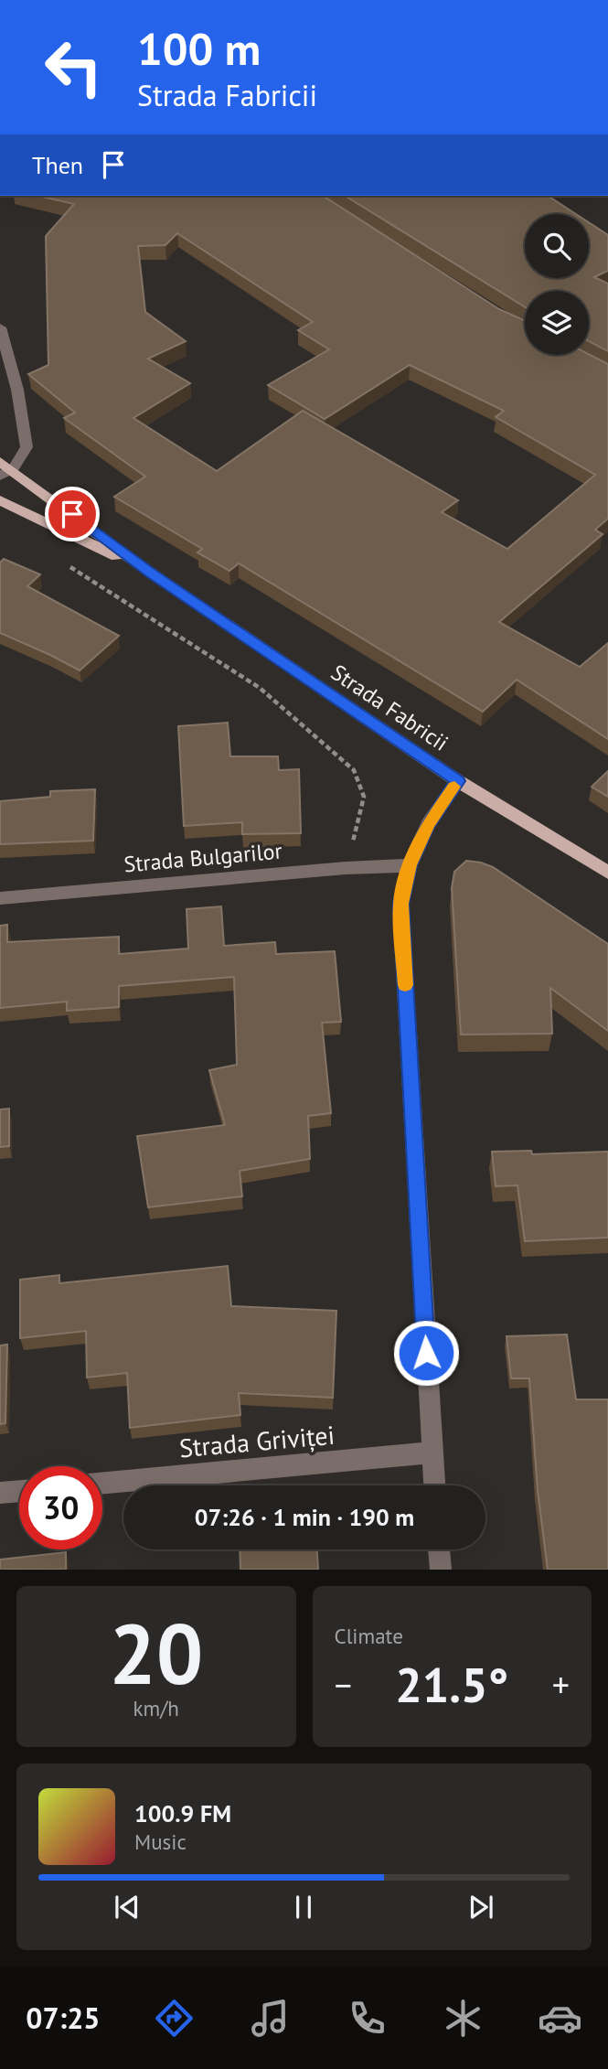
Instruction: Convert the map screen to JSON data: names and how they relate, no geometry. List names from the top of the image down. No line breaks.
{"streets":{"main road":["Strada Fabricii"],"street":["Strada Bulgarilor","Strada Griviței"]},"page":{"turn":["100 m","Strada Fabricii"],"then":"Then","limit":"30","trip":"07:26 · 1 min · 190 m","tile":[["20","km/h"],"Climate"],"heat":["−","21.5°","+"],"song":["100.9 FM","Music"],"tabs":"07:25"}}
